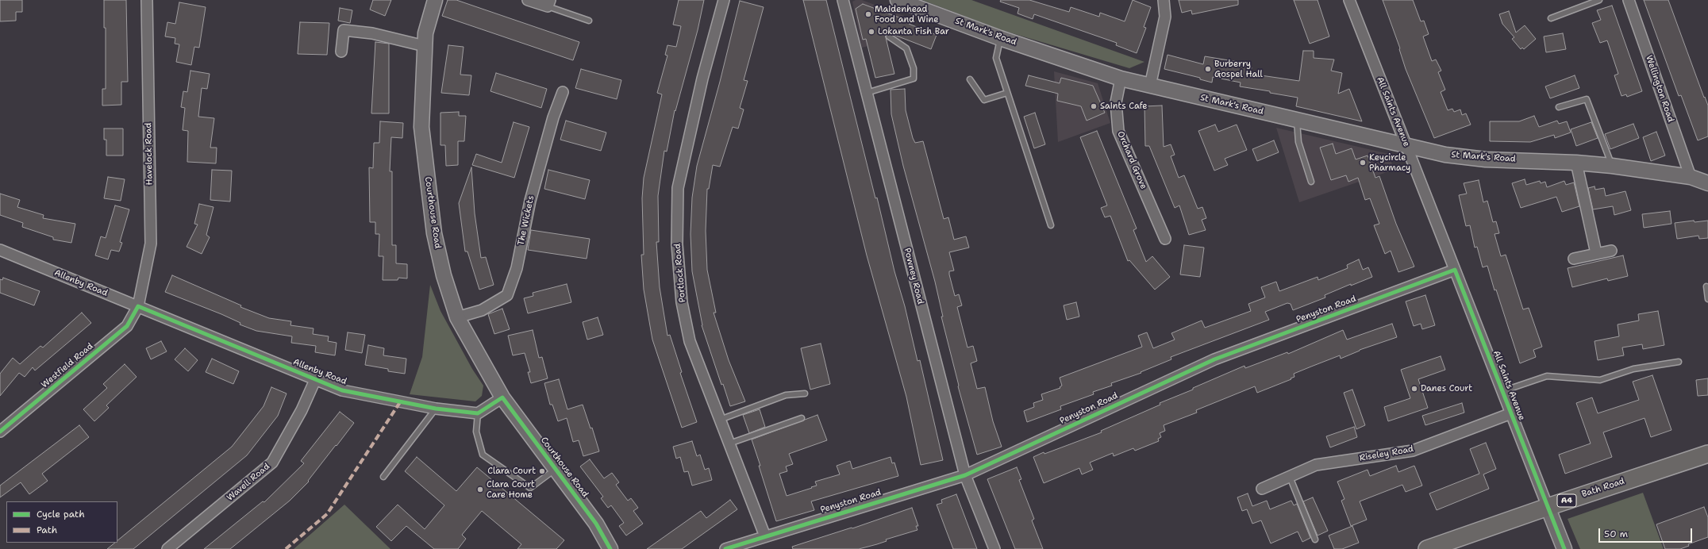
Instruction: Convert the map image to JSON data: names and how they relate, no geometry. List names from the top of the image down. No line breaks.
{"streets":{"main road":["Bath Road","A4"],"street":["St Mark's Road","Wellington Road","All Saints Avenue","Havelock Road","Orchard Grove","Courthouse Road","The Wickets","Portlock Road","Powney Road","Allenby Road","Penyston Road","Westfield Road","Riseley Road","Wavell Road"]},"crossings":[["St Mark's Road","Wellington Road"],["St Mark's Road","All Saints Avenue"],["St Mark's Road","Orchard Grove"],["All Saints Avenue","Penyston Road"],["All Saints Avenue","Riseley Road"],["All Saints Avenue","Bath Road"],["Havelock Road","Allenby Road"],["Havelock Road","Westfield Road"],["Courthouse Road","The Wickets"],["Portlock Road","Penyston Road"],["Powney Road","Penyston Road"],["Allenby Road","Westfield Road"],["Allenby Road","Wavell Road"]],"places":["Maidenhead Food and Wine","Lokanta Fish Bar","Burberry Gospel Hall","Saints Cafe","Keycircle Pharmacy","Danes Court","Clara Court","Clara Court Care Home"],"legend":["Cycle path","Path"],"scale_bar":"50 m"}
